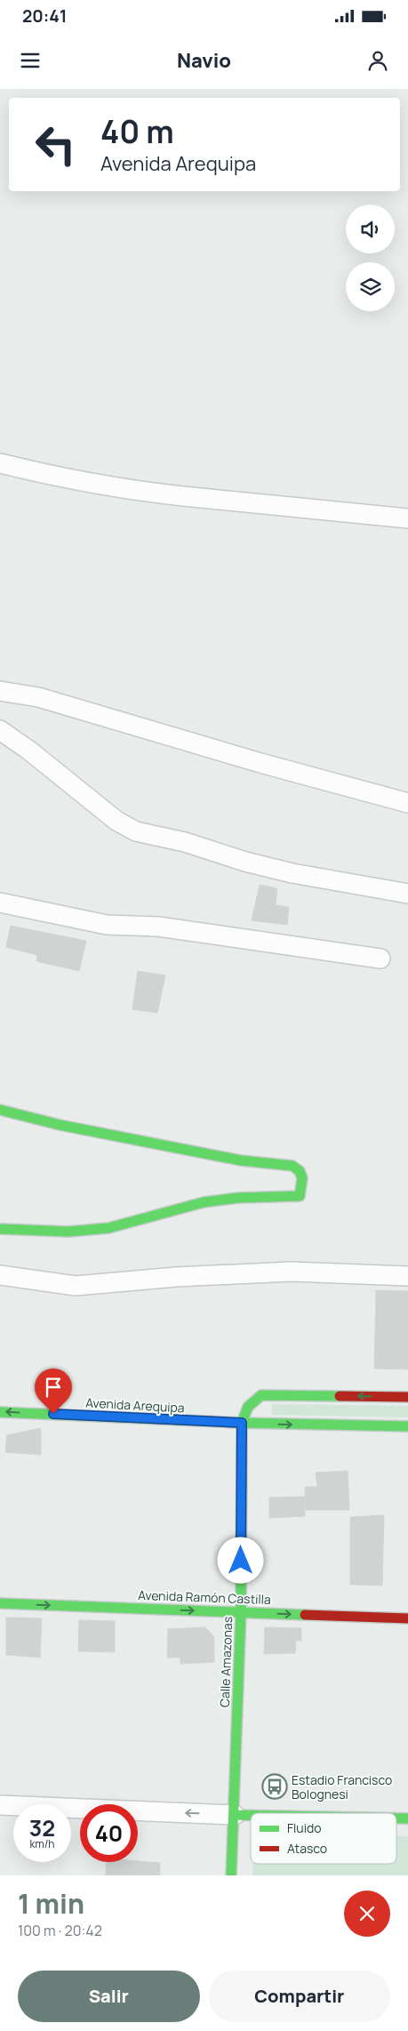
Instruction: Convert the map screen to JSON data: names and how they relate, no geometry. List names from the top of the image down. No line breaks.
{"streets":{"street":["Avenida Arequipa","Avenida Ramón Castilla","Calle Amazonas"]},"crossings":[["Avenida Arequipa","Calle Amazonas"],["Avenida Ramón Castilla","Calle Amazonas"]],"one_way":["Avenida Ramón Castilla"],"places":{"bus stop":["Estadio Francisco Bolognesi"]},"legend":["Fluido","Atasco"],"page":{"status":"20:41","header":"Navio","turn":["40 m","Avenida Arequipa"],"speed":"32 km/h","limit":"40","heading":["1 min","100 m · 20:42"],"buttons":["Salir","Compartir"]}}
